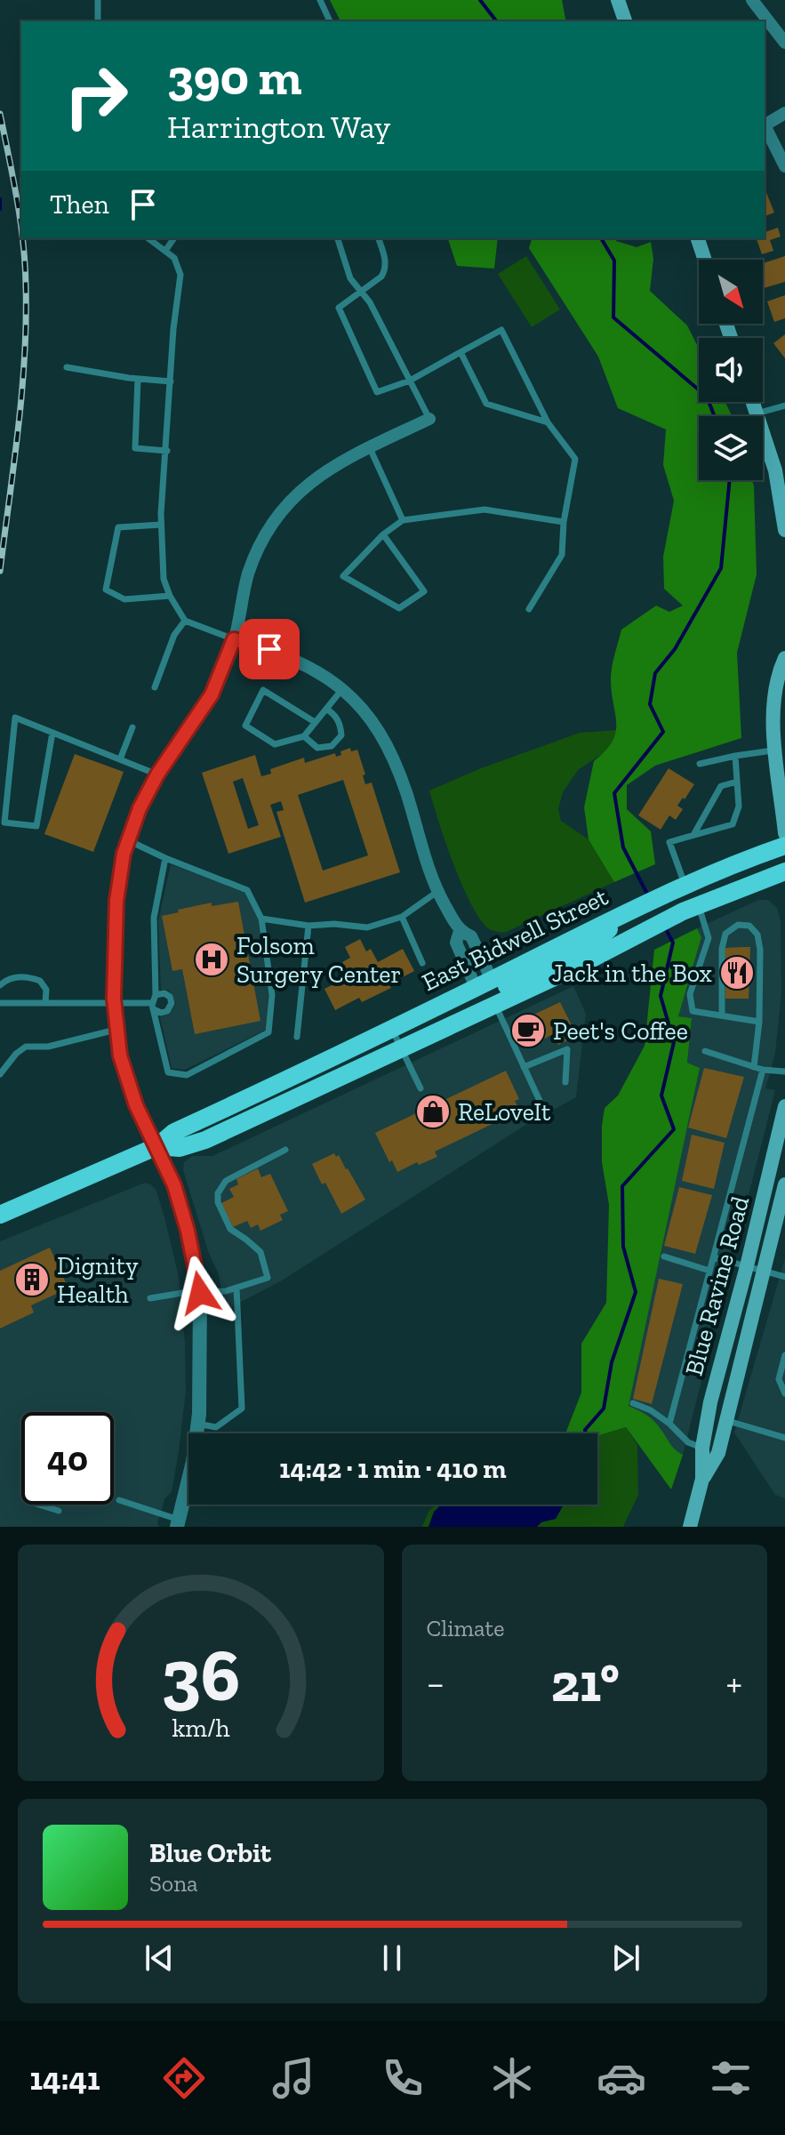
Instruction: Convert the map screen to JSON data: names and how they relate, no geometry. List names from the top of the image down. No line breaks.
{"streets":{"main road":["East Bidwell Street","Blue Ravine Road"]},"places":{"hospital":["Folsom Surgery Center"],"restaurant":["Jack in the Box"],"cafe":["Peet's Coffee"],"shop":["ReLoveIt"],"building":["Dignity Health"]},"north":"bottom right","page":{"turn":["390 m","Harrington Way"],"then":"Then","limit":"40","trip":"14:42 · 1 min · 410 m","tile":"Climate","heat":["−","21°","+"],"song":["Blue Orbit","Sona"],"tabs":"14:41","gauge":["36","km/h"]}}
